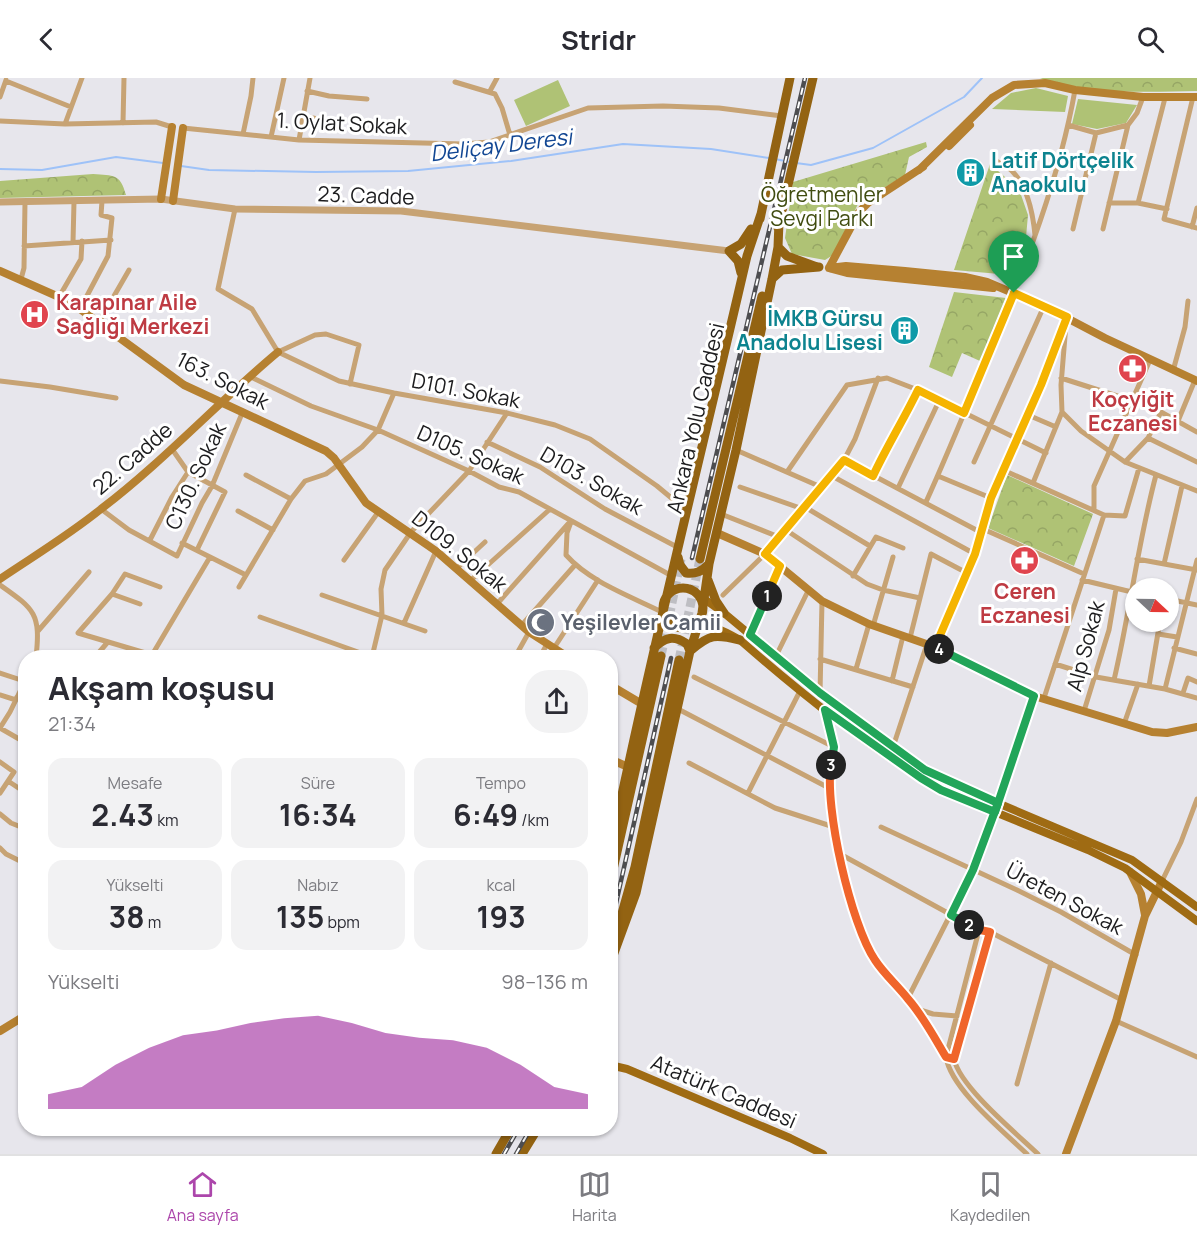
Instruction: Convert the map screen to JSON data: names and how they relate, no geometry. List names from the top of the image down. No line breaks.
{"streets":{"highway":["Ankara Yolu Caddesi"],"main road":["163. Sokak","22. Cadde","D109. Sokak","Atatürk Caddesi"],"street":["1. Oylat Sokak","23. Cadde","D101. Sokak","D105. Sokak","C130. Sokak","D103. Sokak","Alp Sokak","Üreten Sokak"]},"crossings":[["1. Oylat Sokak","Ankara Yolu Caddesi"],["163. Sokak","22. Cadde"],["163. Sokak","C130. Sokak"],["163. Sokak","D109. Sokak"],["D101. Sokak","22. Cadde"],["Ankara Yolu Caddesi","D103. Sokak"],["D105. Sokak","22. Cadde"]],"water":["Deliçay Deresi"],"parks":["Öğretmenler Sevgi Parkı"],"places":{"building":["Latif Dörtçelik Anaokulu","İMKB Gürsu Anadolu Lisesi"],"hospital":["Karapınar Aile Sağlığı Merkezi"],"pharmacy":["Koçyiğit Eczanesi","Ceren Eczanesi"],"mosque":["Yeşilevler Camii"]},"north":"right","page":{"header":"Stridr","pins":["1","4","3","2"],"heading":["Akşam koşusu","21:34"],"stats":[["Mesafe","2.43 km"],["Süre","16:34"],["Tempo","6:49 /km"],["Yükselti","38 m"],["Nabız","135 bpm"],["kcal","193"]],"chart":["Yükselti","98–136 m"],"tabs":["Ana sayfa","Harita","Kaydedilen"]}}
